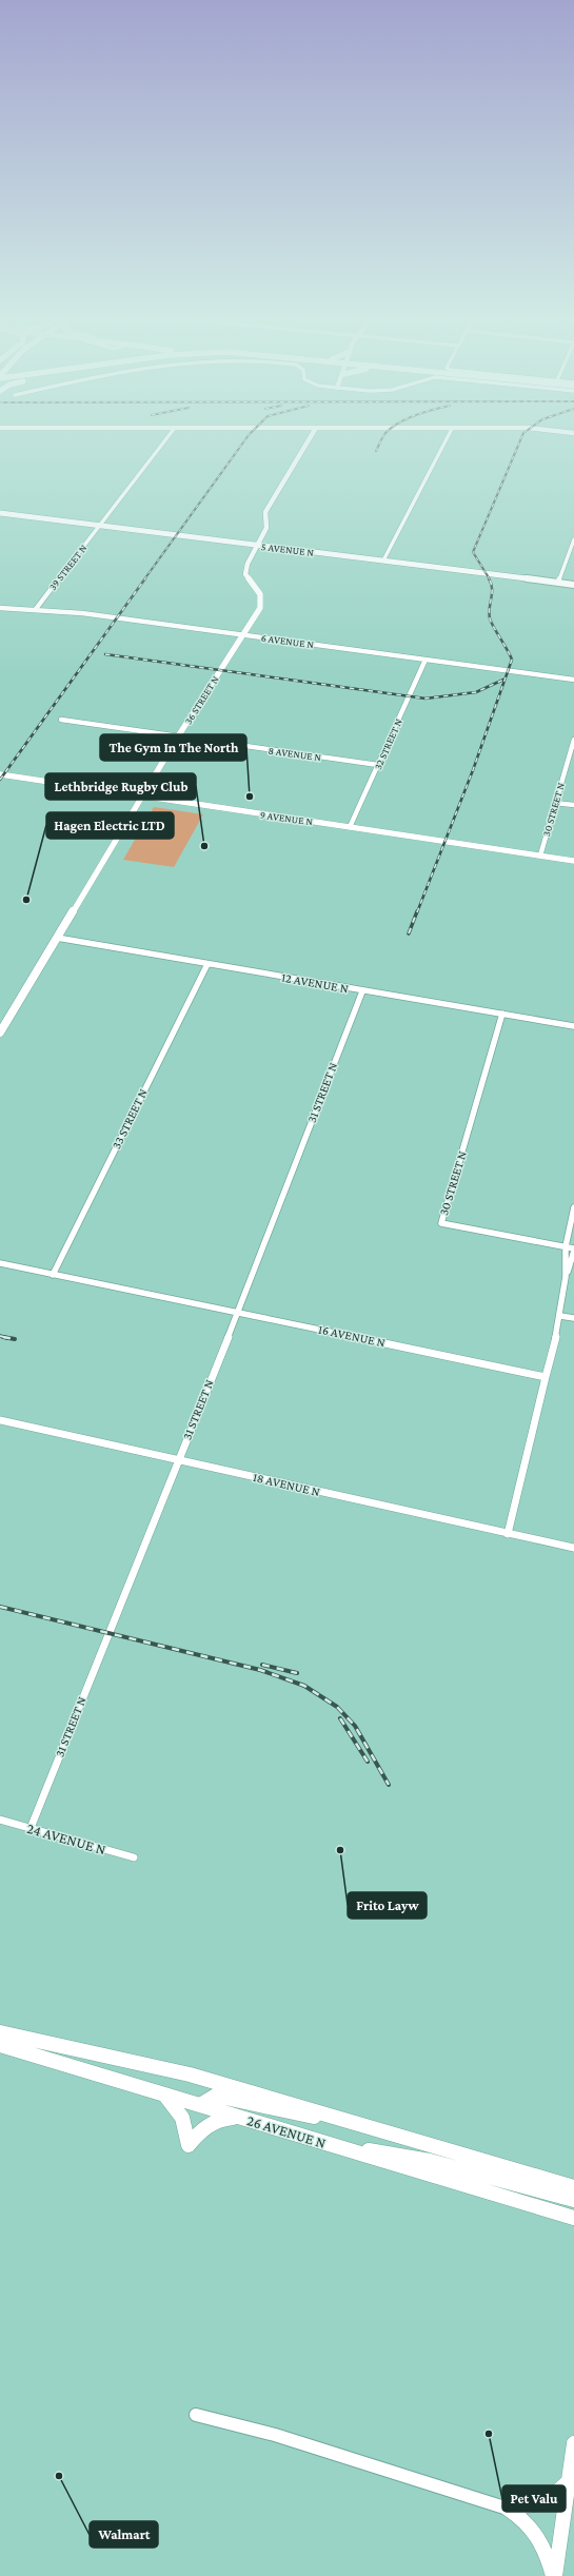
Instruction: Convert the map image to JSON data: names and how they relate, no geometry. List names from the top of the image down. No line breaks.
{"streets":{"main road":["5 AVENUE N","26 AVENUE N"],"street":["39 STREET N","6 AVENUE N","36 STREET N","32 STREET N","8 AVENUE N","30 STREET N","9 AVENUE N","12 AVENUE N","31 STREET N","33 STREET N","16 AVENUE N","18 AVENUE N","24 AVENUE N"]},"crossings":[["5 AVENUE N","39 STREET N"],["5 AVENUE N","36 STREET N"],["39 STREET N","6 AVENUE N"],["6 AVENUE N","36 STREET N"],["6 AVENUE N","32 STREET N"],["36 STREET N","8 AVENUE N"],["36 STREET N","9 AVENUE N"],["36 STREET N","12 AVENUE N"],["32 STREET N","8 AVENUE N"],["32 STREET N","9 AVENUE N"],["30 STREET N","9 AVENUE N"],["30 STREET N","12 AVENUE N"],["12 AVENUE N","31 STREET N"],["12 AVENUE N","33 STREET N"],["31 STREET N","16 AVENUE N"],["31 STREET N","18 AVENUE N"],["31 STREET N","24 AVENUE N"],["33 STREET N","16 AVENUE N"]],"places":["The Gym In The North","Lethbridge Rugby Club","Hagen Electric LTD","Frito Layw","Pet Valu","Walmart"]}
